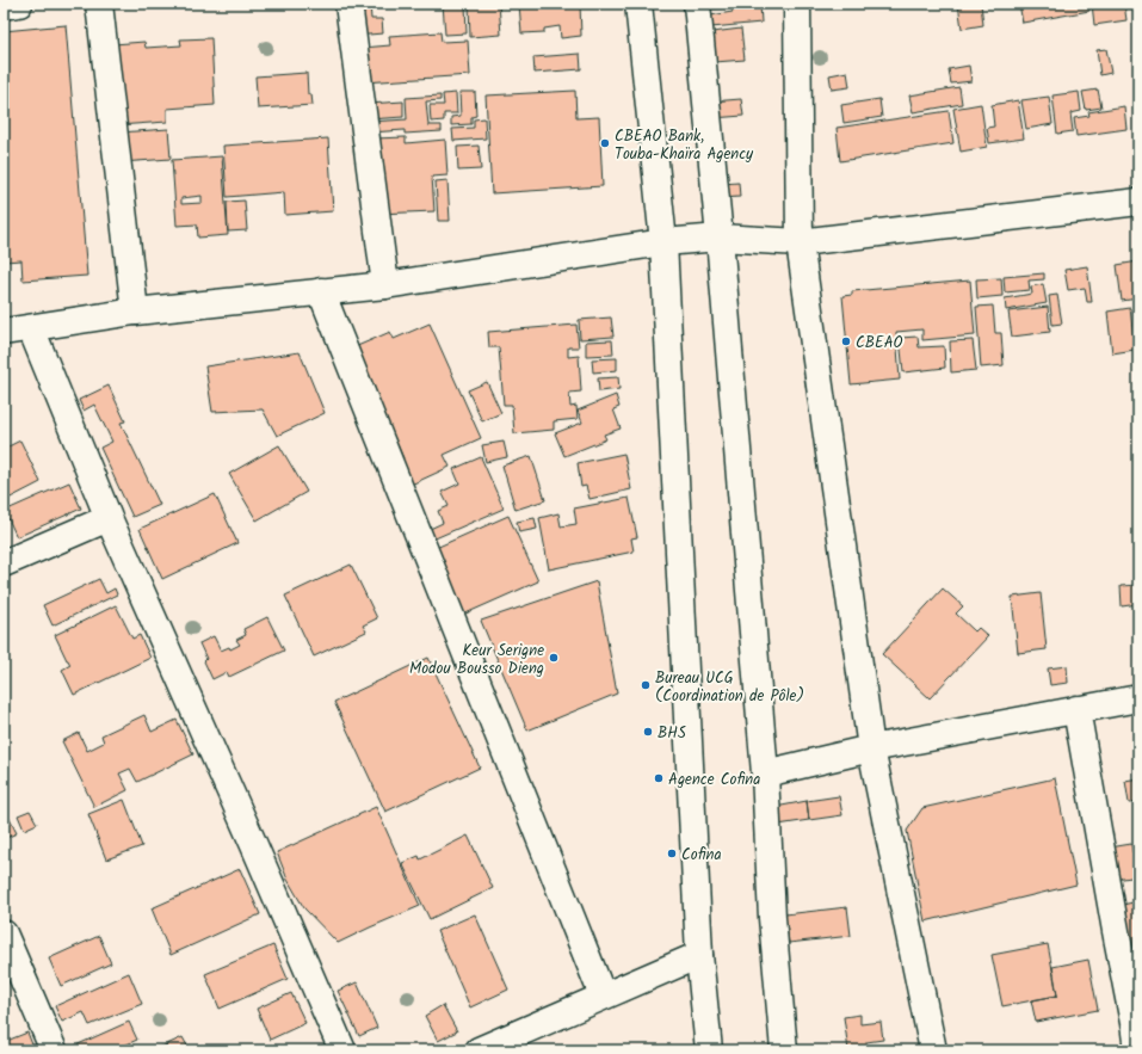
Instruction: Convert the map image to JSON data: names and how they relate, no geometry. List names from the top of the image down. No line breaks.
{"places":["CBEAO Bank, Touba-Khaïra Agency","CBEAO","Keur Serigne Modou Bousso Dieng","Bureau UCG (Coordination de Pôle)","BHS","Agence Cofina","Cofina"]}
